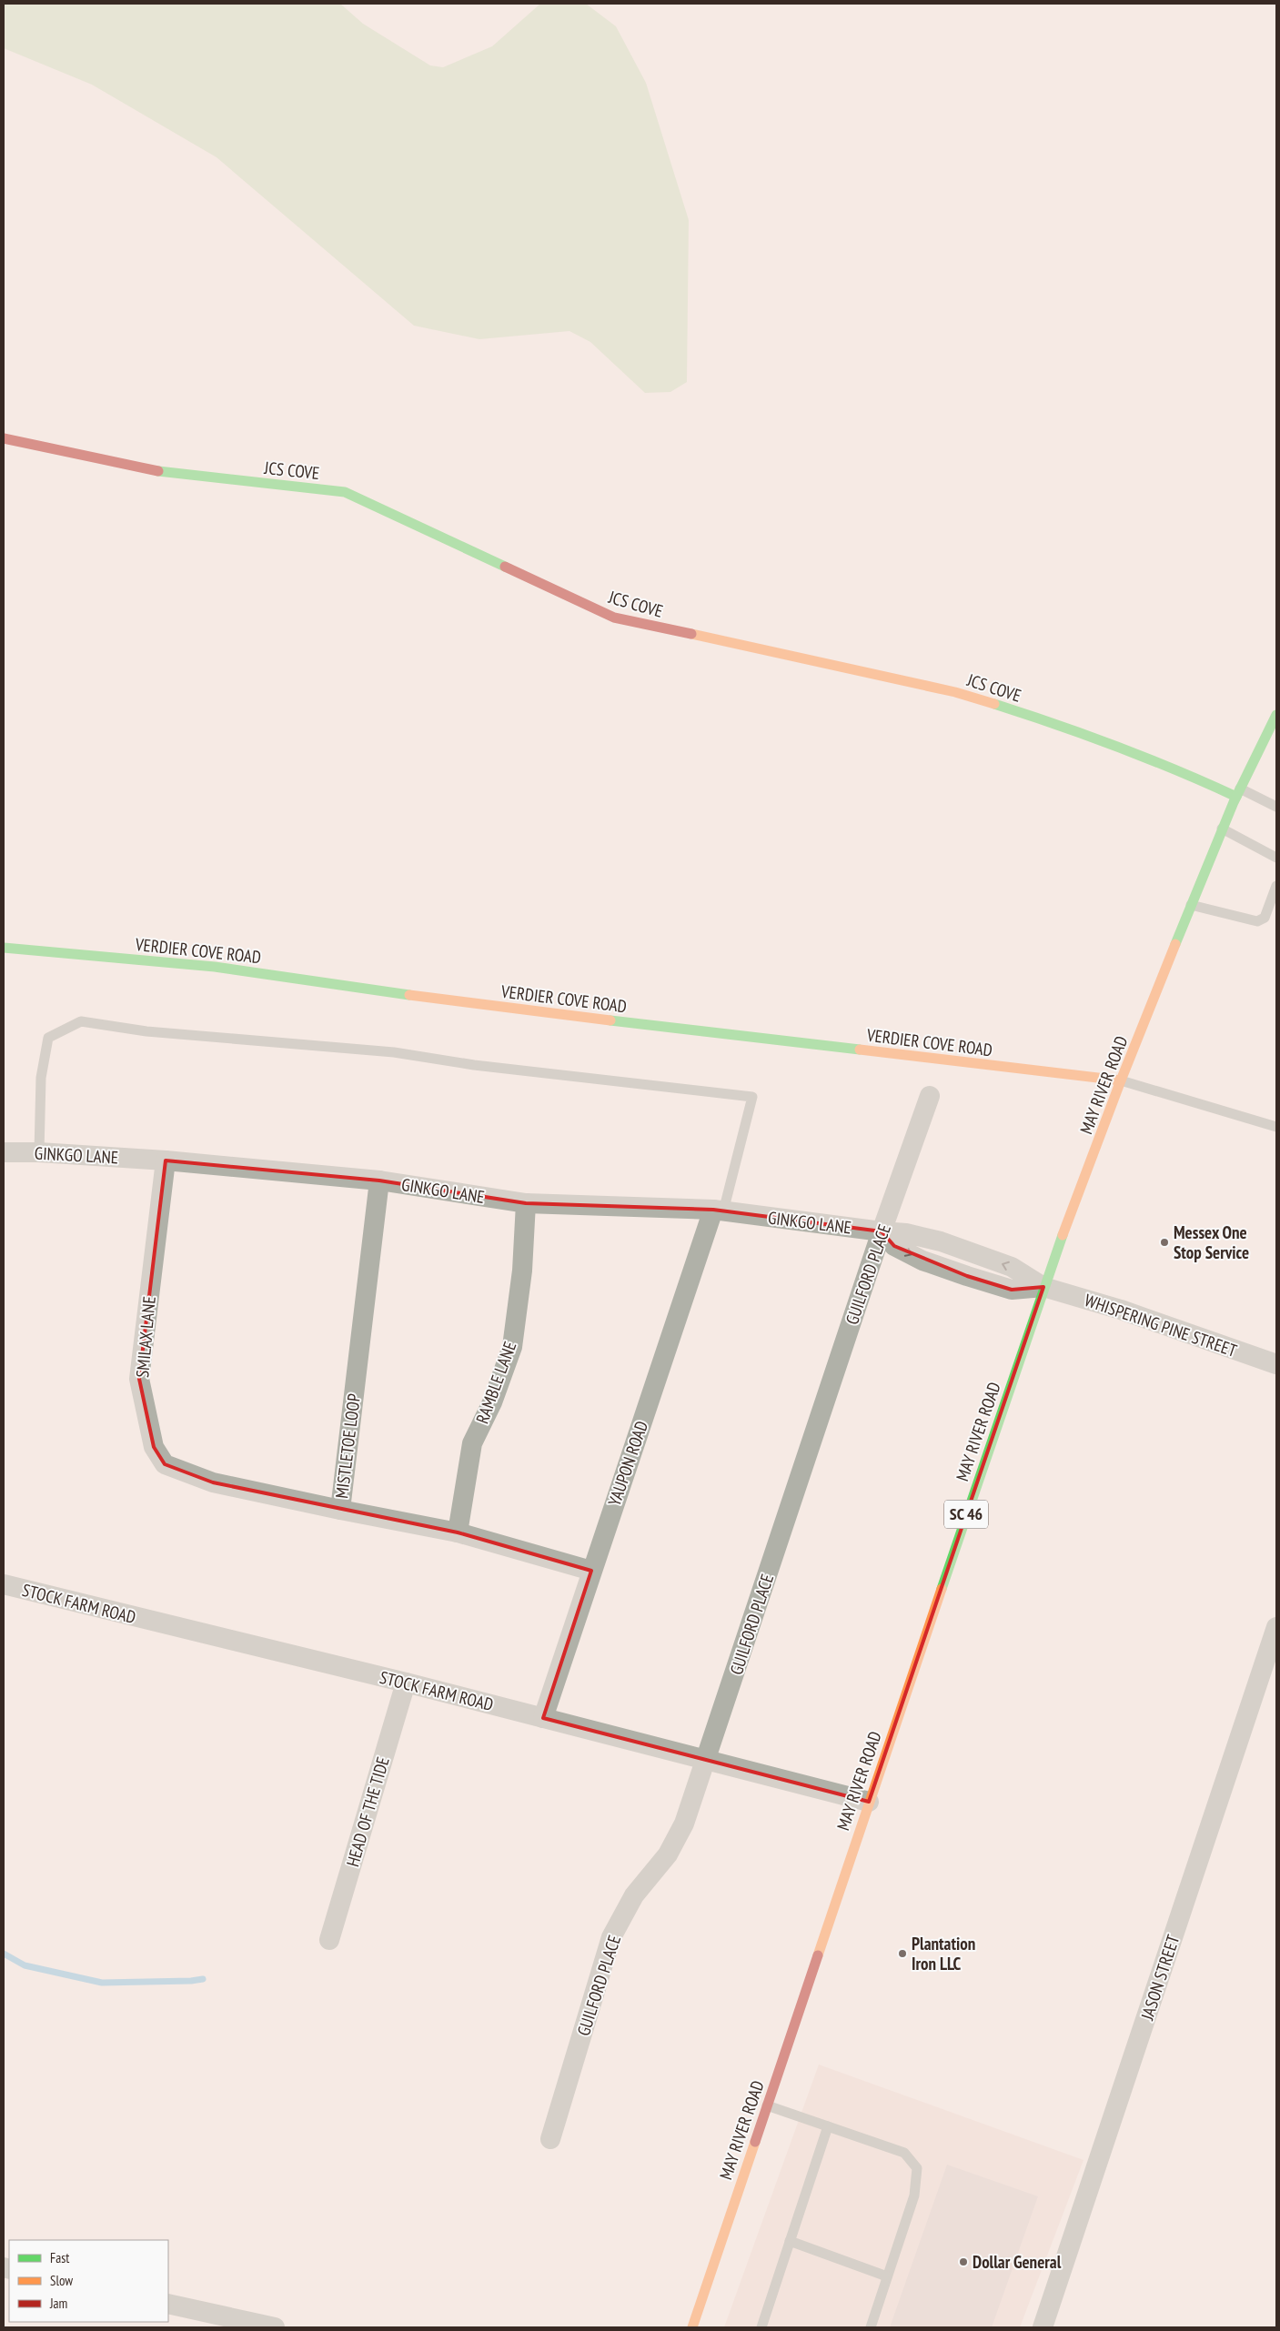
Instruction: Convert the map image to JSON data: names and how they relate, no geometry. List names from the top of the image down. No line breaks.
{"streets":{"street":["JCS COVE","VERDIER COVE ROAD","MAY RIVER ROAD","GINKGO LANE","GUILFORD PLACE","WHISPERING PINE STREET","SMILAX LANE","RAMBLE LANE","MISTLETOE LOOP","YAUPON ROAD","SC 46","STOCK FARM ROAD","HEAD OF THE TIDE","JASON STREET"]},"crossings":[["JCS COVE","MAY RIVER ROAD"],["VERDIER COVE ROAD","MAY RIVER ROAD"],["MAY RIVER ROAD","GINKGO LANE"],["MAY RIVER ROAD","WHISPERING PINE STREET"],["MAY RIVER ROAD","STOCK FARM ROAD"],["GINKGO LANE","GUILFORD PLACE"],["GINKGO LANE","WHISPERING PINE STREET"],["GINKGO LANE","SMILAX LANE"],["GINKGO LANE","RAMBLE LANE"],["GINKGO LANE","MISTLETOE LOOP"],["GINKGO LANE","YAUPON ROAD"],["GUILFORD PLACE","STOCK FARM ROAD"],["SMILAX LANE","MISTLETOE LOOP"],["RAMBLE LANE","MISTLETOE LOOP"],["MISTLETOE LOOP","YAUPON ROAD"],["YAUPON ROAD","STOCK FARM ROAD"],["STOCK FARM ROAD","HEAD OF THE TIDE"]],"places":["Messex One Stop Service","Plantation Iron LLC","Dollar General"],"legend":["Fast","Slow","Jam"]}
